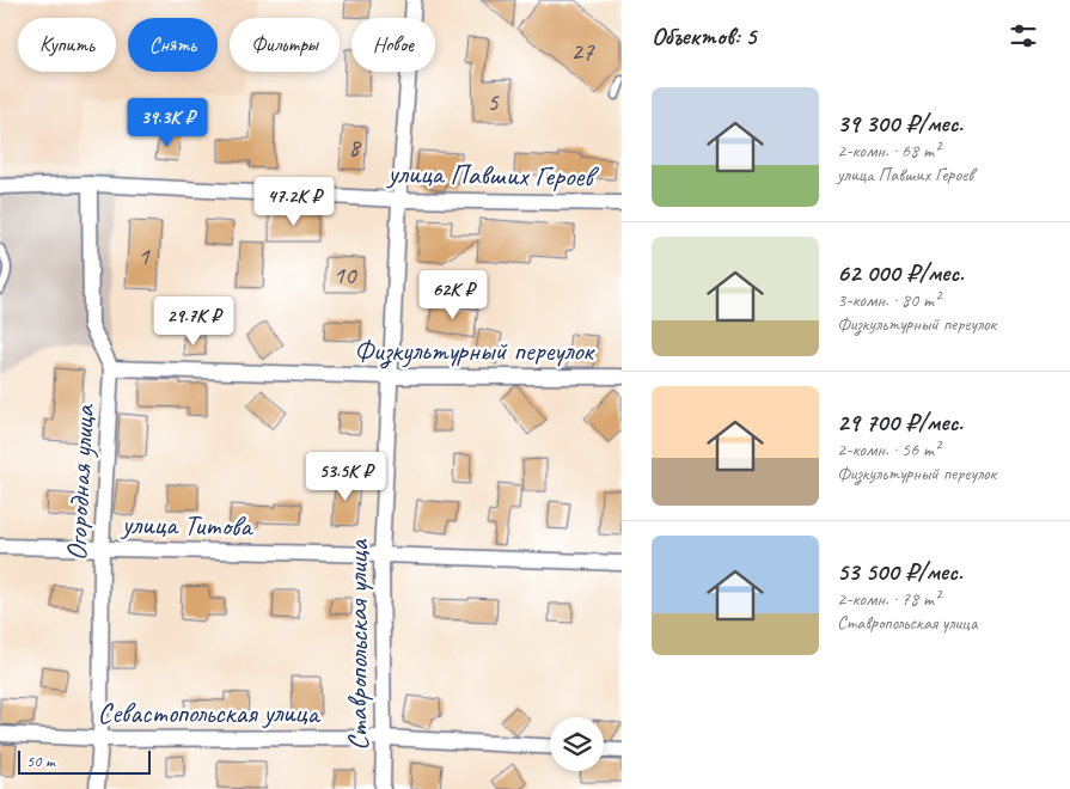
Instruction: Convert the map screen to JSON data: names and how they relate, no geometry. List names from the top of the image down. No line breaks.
{"streets":{"street":["улица Павших Героев","Физкультурный переулок","Огородная улица","улица Титова","Ставропольская улица","Севастопольская улица"]},"crossings":[["улица Павших Героев","Огородная улица"],["улица Павших Героев","Ставропольская улица"],["Физкультурный переулок","Огородная улица"],["Физкультурный переулок","Ставропольская улица"],["Огородная улица","улица Титова"],["Огородная улица","Севастопольская улица"],["улица Титова","Ставропольская улица"],["Ставропольская улица","Севастопольская улица"]],"house_numbers":["27","5","8","1","10"],"scale_bar":"50 m","page":{"heading":"Объектов: 5","chip":["Купить","Снять","Фильтры","Новое"],"list":[{"name":"39 300 ₽/мес.","note":"2-комн. · 68 m² · улица Павших Героев"},{"name":"62 000 ₽/мес.","note":"3-комн. · 80 m² · Физкультурный переулок"},{"name":"29 700 ₽/мес.","note":"2-комн. · 56 m² · Физкультурный переулок"},{"name":"53 500 ₽/мес.","note":"2-комн. · 78 m² · Ставропольская улица"}],"price":["39.3K ₽","47.2K ₽","62K ₽","29.7K ₽","53.5K ₽"],"scale":"50 m"}}
